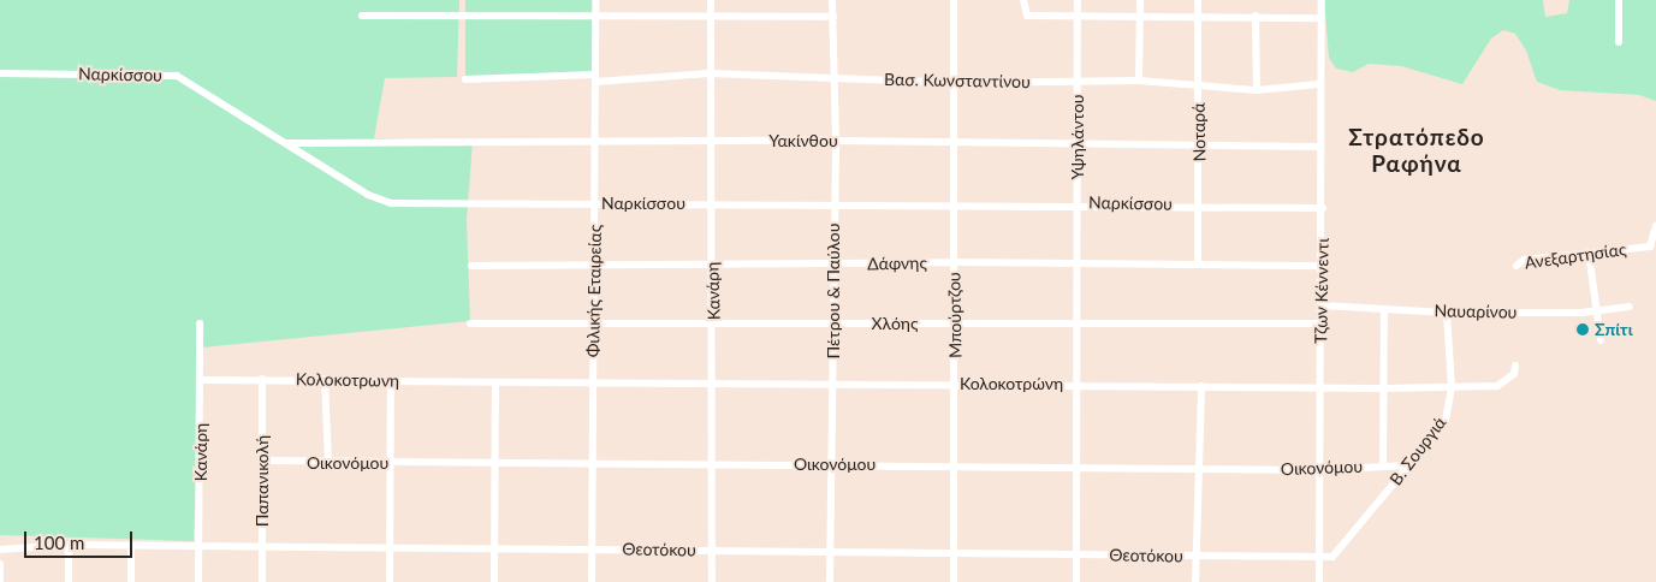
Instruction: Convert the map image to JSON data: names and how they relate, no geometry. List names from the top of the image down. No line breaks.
{"streets":{"street":["Ναρκίσσου","Βασ. Κωνσταντίνου","Νοταρά","Υψηλάντου","Υακίνθου","Ανεξαρτησίας","Δάφνης","Φιλικής Εταιρείας","Κανάρη","Πέτρου & Παύλου","Τζων Κέννεντι","Ναυαρίνου","Μπούρτζου","Χλόης","Κολοκοτρωνη","Κολοκοτρώνη","Β. Σουργιά","Οικονόμου","Παπανικολή","Θεοτόκου"]},"crossings":[["Ναρκίσσου","Νοταρά"],["Ναρκίσσου","Υψηλάντου"],["Ναρκίσσου","Υακίνθου"],["Ναρκίσσου","Φιλικής Εταιρείας"],["Ναρκίσσου","Κανάρη"],["Ναρκίσσου","Πέτρου & Παύλου"],["Ναρκίσσου","Τζων Κέννεντι"],["Ναρκίσσου","Μπούρτζου"],["Βασ. Κωνσταντίνου","Νοταρά"],["Βασ. Κωνσταντίνου","Υψηλάντου"],["Βασ. Κωνσταντίνου","Φιλικής Εταιρείας"],["Βασ. Κωνσταντίνου","Κανάρη"],["Βασ. Κωνσταντίνου","Πέτρου & Παύλου"],["Βασ. Κωνσταντίνου","Τζων Κέννεντι"],["Βασ. Κωνσταντίνου","Μπούρτζου"],["Νοταρά","Υακίνθου"],["Νοταρά","Δάφνης"],["Υψηλάντου","Υακίνθου"],["Υψηλάντου","Δάφνης"],["Υψηλάντου","Χλόης"],["Υψηλάντου","Κολοκοτρώνη"],["Υψηλάντου","Οικονόμου"],["Υψηλάντου","Θεοτόκου"],["Υακίνθου","Φιλικής Εταιρείας"],["Υακίνθου","Κανάρη"],["Υακίνθου","Πέτρου & Παύλου"],["Υακίνθου","Τζων Κέννεντι"],["Υακίνθου","Μπούρτζου"],["Δάφνης","Φιλικής Εταιρείας"],["Δάφνης","Κανάρη"],["Δάφνης","Πέτρου & Παύλου"],["Δάφνης","Τζων Κέννεντι"],["Δάφνης","Μπούρτζου"],["Φιλικής Εταιρείας","Χλόης"],["Φιλικής Εταιρείας","Κολοκοτρώνη"],["Φιλικής Εταιρείας","Οικονόμου"],["Φιλικής Εταιρείας","Θεοτόκου"],["Κανάρη","Χλόης"],["Κανάρη","Κολοκοτρωνη"],["Κανάρη","Κολοκοτρώνη"],["Κανάρη","Οικονόμου"],["Κανάρη","Θεοτόκου"],["Πέτρου & Παύλου","Χλόης"],["Πέτρου & Παύλου","Κολοκοτρώνη"],["Πέτρου & Παύλου","Οικονόμου"],["Πέτρου & Παύλου","Θεοτόκου"],["Τζων Κέννεντι","Ναυαρίνου"],["Τζων Κέννεντι","Χλόης"],["Τζων Κέννεντι","Κολοκοτρώνη"],["Τζων Κέννεντι","Β. Σουργιά"],["Τζων Κέννεντι","Οικονόμου"],["Τζων Κέννεντι","Θεοτόκου"],["Ναυαρίνου","Β. Σουργιά"],["Μπούρτζου","Χλόης"],["Μπούρτζου","Κολοκοτρώνη"],["Μπούρτζου","Οικονόμου"],["Μπούρτζου","Θεοτόκου"],["Κολοκοτρωνη","Κολοκοτρώνη"],["Κολοκοτρωνη","Παπανικολή"],["Κολοκοτρώνη","Β. Σουργιά"],["Β. Σουργιά","Οικονόμου"],["Β. Σουργιά","Θεοτόκου"],["Οικονόμου","Παπανικολή"],["Παπανικολή","Θεοτόκου"]],"districts":["Στρατόπεδο Ραφήνα"],"places":["Σπίτι"],"scale_bar":"100 m"}
